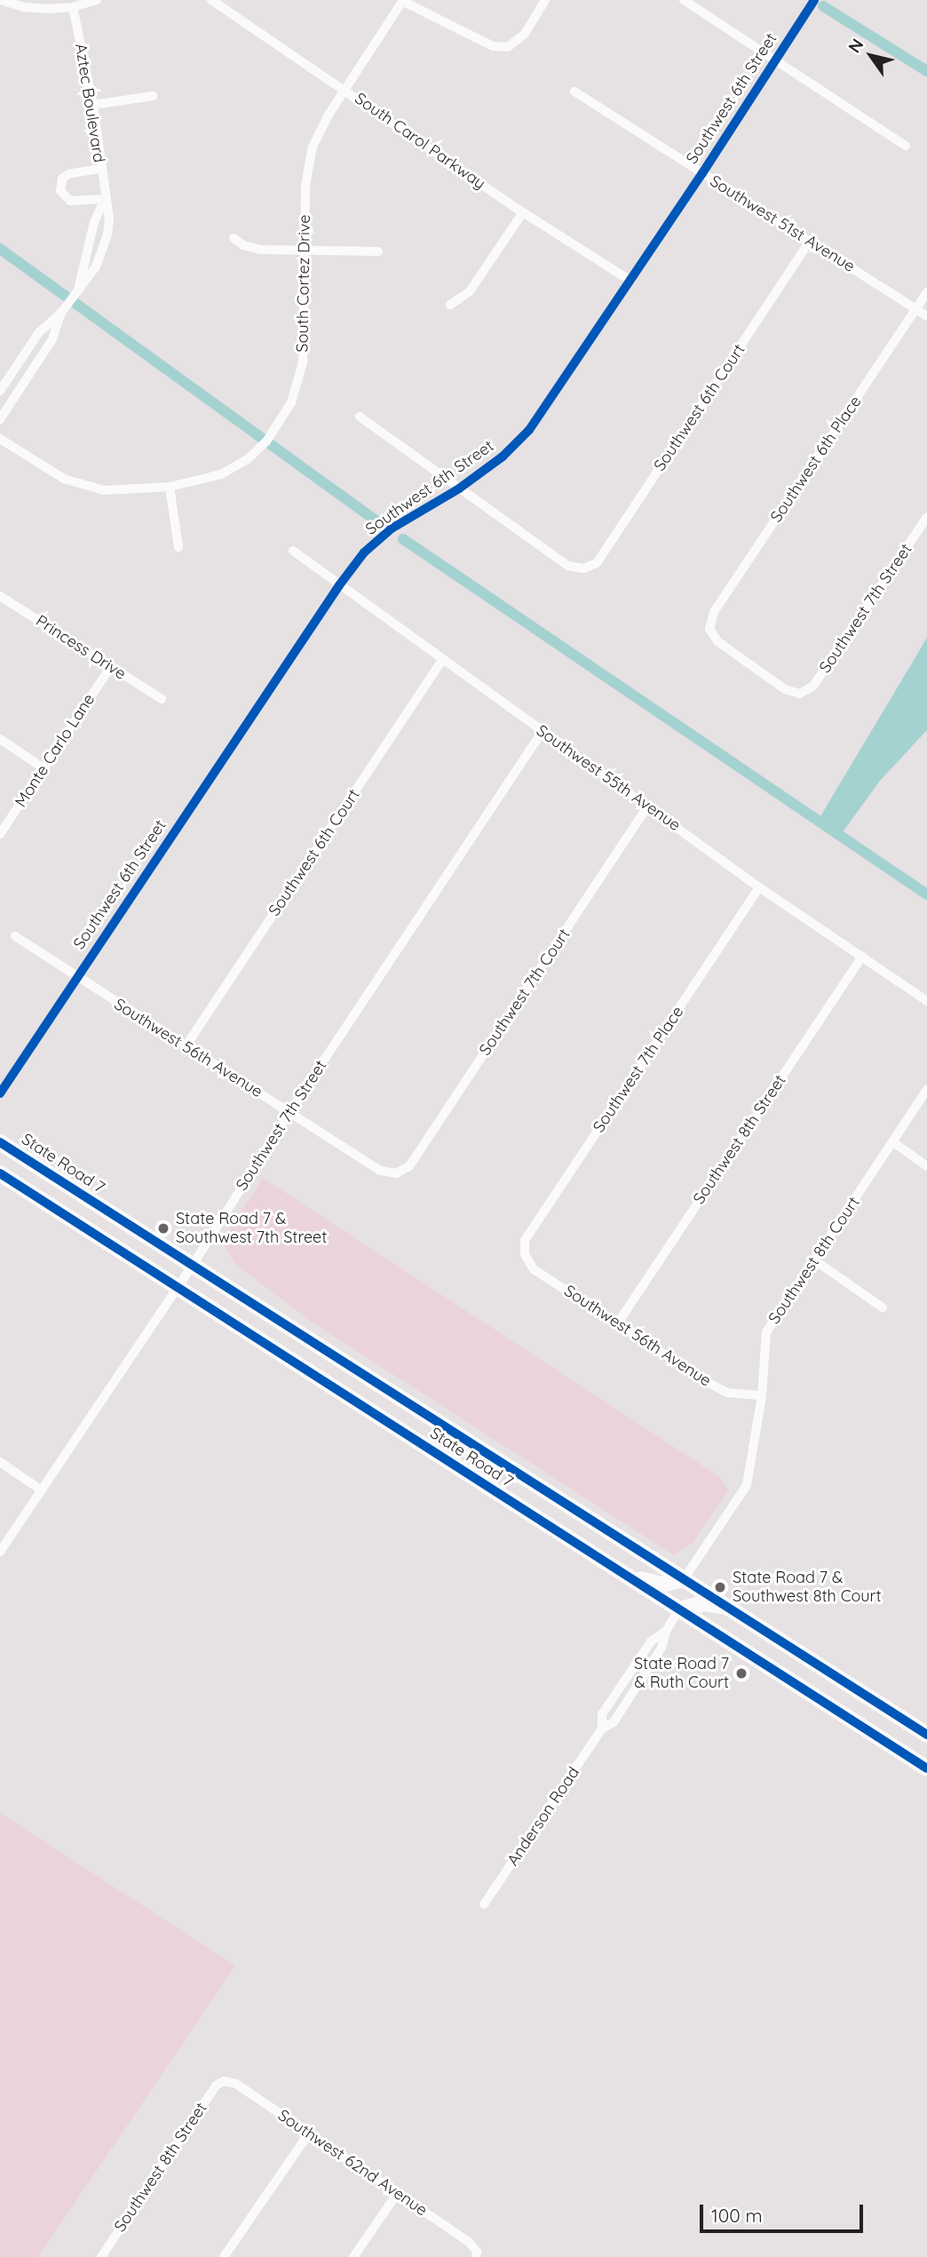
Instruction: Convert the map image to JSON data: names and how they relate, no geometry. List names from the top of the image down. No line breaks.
{"streets":{"main road":["State Road 7"],"street":["Southwest 6th Street","Aztec Boulevard","South Carol Parkway","Southwest 51st Avenue","South Cortez Drive","Southwest 6th Court","Southwest 6th Place","Southwest 7th Street","Princess Drive","Monte Carlo Lane","Southwest 55th Avenue","Southwest 7th Court","Southwest 56th Avenue","Southwest 7th Place","Southwest 8th Street","Southwest 8th Court","Anderson Road","Southwest 62nd Avenue"]},"crossings":[["Southwest 6th Street","South Carol Parkway"],["Southwest 6th Street","Southwest 51st Avenue"],["Southwest 6th Street","Southwest 6th Court"],["Southwest 6th Street","Southwest 55th Avenue"],["Southwest 6th Street","Southwest 56th Avenue"],["South Carol Parkway","South Cortez Drive"],["Southwest 51st Avenue","Southwest 6th Court"],["Southwest 51st Avenue","Southwest 6th Place"],["Southwest 6th Court","Southwest 55th Avenue"],["Southwest 6th Court","Southwest 56th Avenue"],["Southwest 6th Place","Southwest 7th Street"],["Southwest 7th Street","Southwest 55th Avenue"],["Southwest 7th Street","Southwest 56th Avenue"],["Southwest 7th Street","State Road 7"],["Princess Drive","Monte Carlo Lane"],["Southwest 55th Avenue","Southwest 7th Court"],["Southwest 55th Avenue","Southwest 7th Place"],["Southwest 55th Avenue","Southwest 8th Street"],["Southwest 7th Court","Southwest 56th Avenue"],["Southwest 56th Avenue","Southwest 7th Place"],["Southwest 56th Avenue","Southwest 8th Street"],["Southwest 56th Avenue","Southwest 8th Court"],["Southwest 8th Street","Southwest 62nd Avenue"],["State Road 7","Southwest 8th Court"],["State Road 7","Anderson Road"]],"places":["State Road 7 & Southwest 7th Street","State Road 7 & Southwest 8th Court","State Road 7 & Ruth Court"],"scale_bar":"100 m","north":"top left"}
